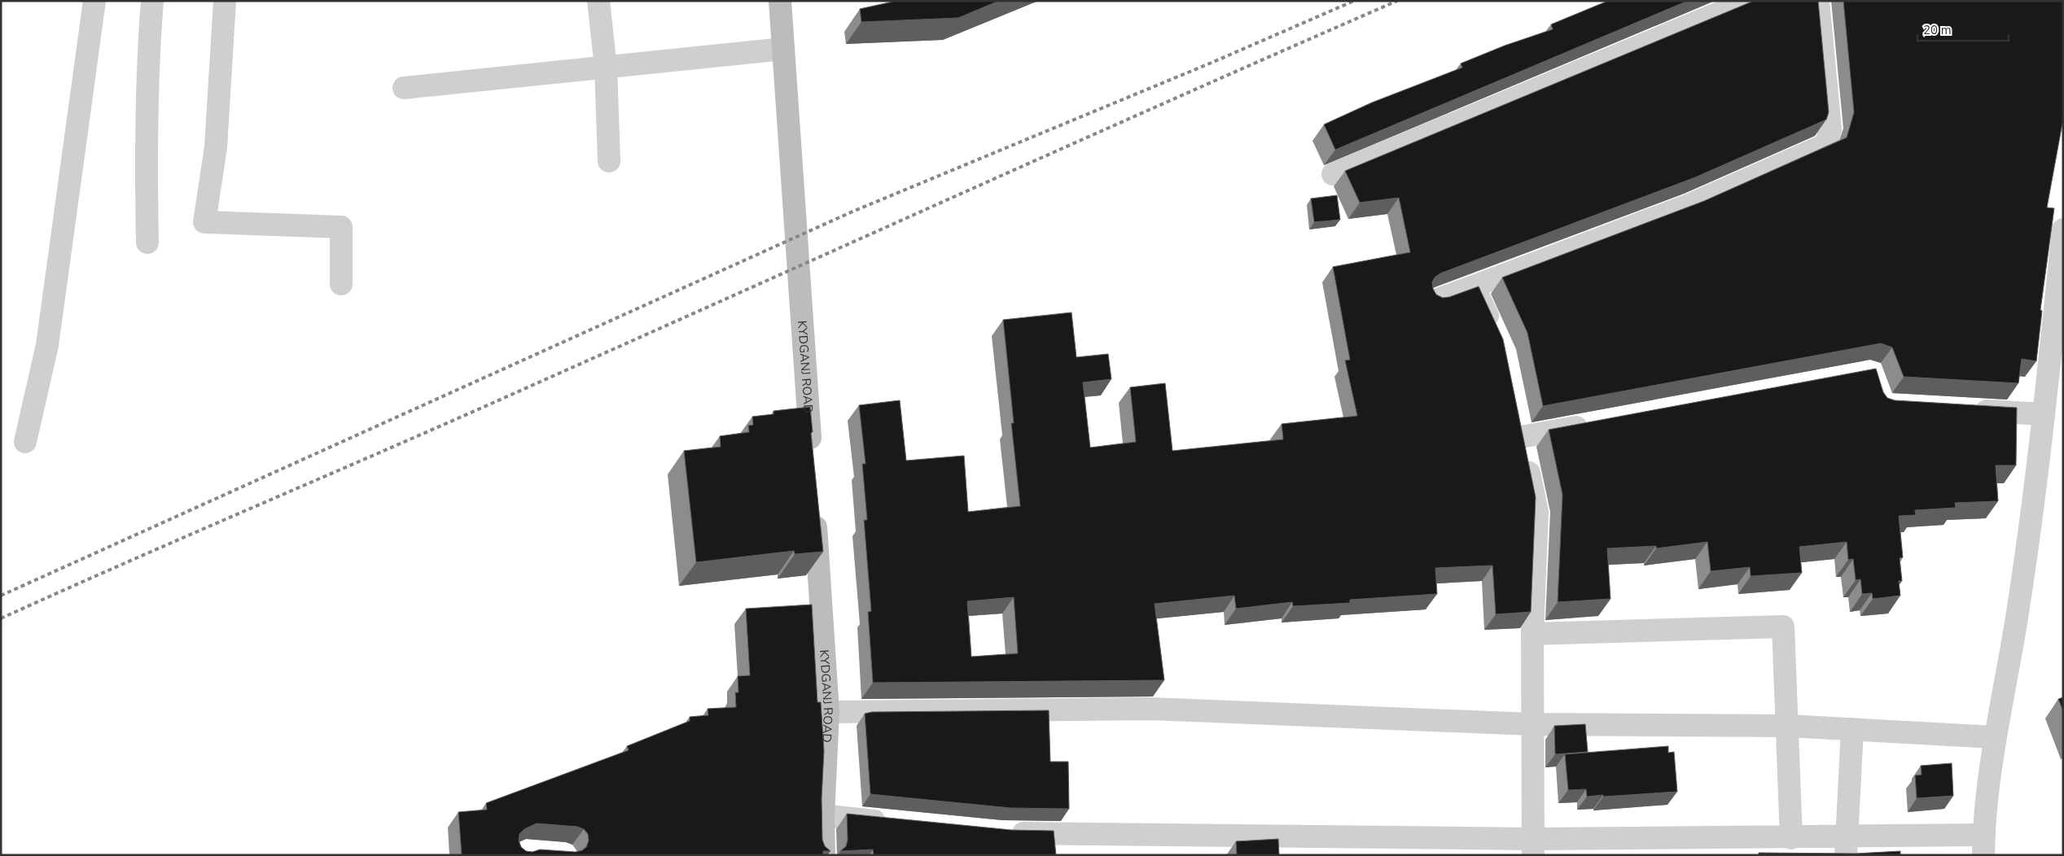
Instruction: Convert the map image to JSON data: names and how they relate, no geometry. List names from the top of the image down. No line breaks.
{"streets":{"main road":["KYDGANJ ROAD"]},"scale_bar":"20 m"}
